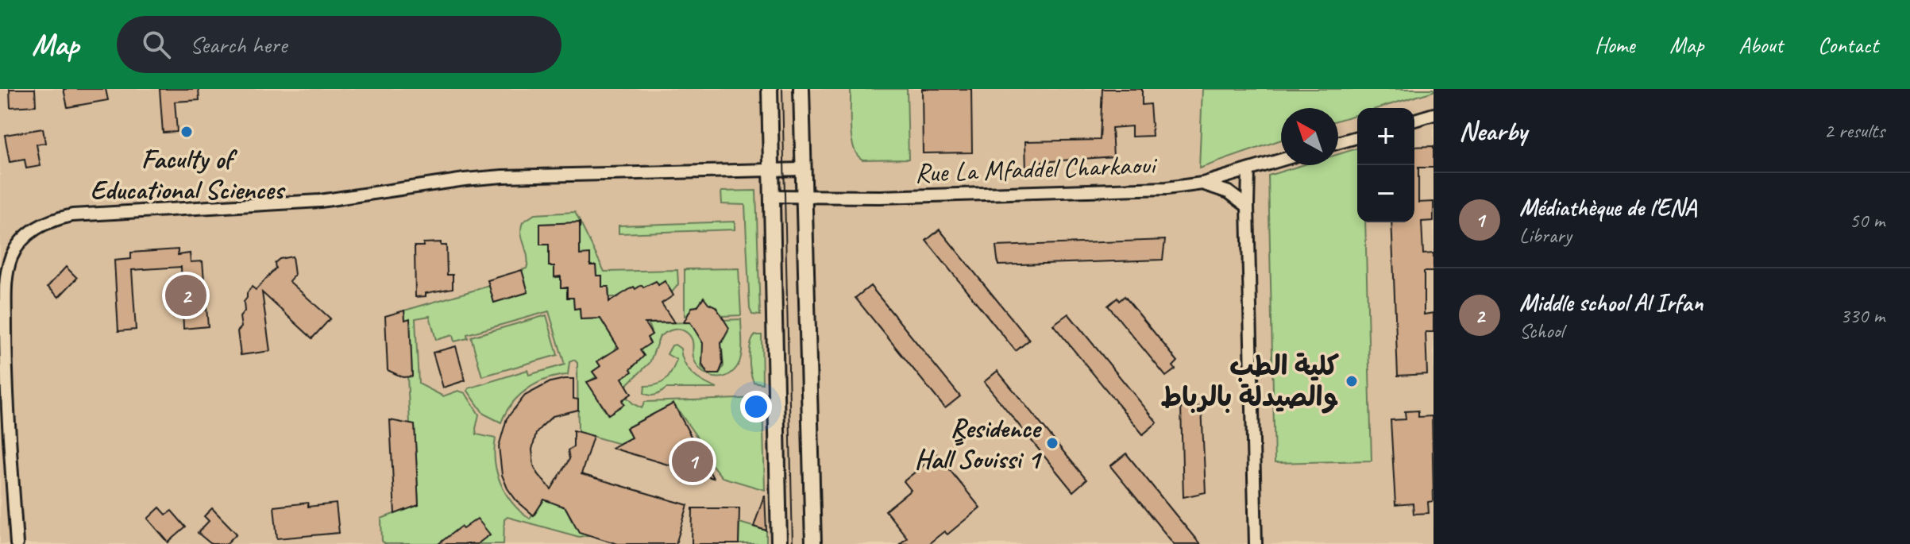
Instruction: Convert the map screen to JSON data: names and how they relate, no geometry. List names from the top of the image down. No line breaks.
{"streets":{"street":["Rue La Mfaddel Charkaoui"]},"places":["Faculty of Educational Sciences","كلية الطب والصيدلة بالرباط","ٍResidence Hall Souissi 1"],"north":"top left","page":{"header":"Map","search":"Search here","nav":["Home","Map","About","Contact"],"heading":["Nearby","2 results"],"map_buttons":["+","−"],"list":[{"mark":"1","name":"Médiathèque de l'ENA","note":"Library","value":"50 m"},{"mark":"2","name":"Middle school Al Irfan","note":"School","value":"330 m"}],"pins":["2","1"]}}
